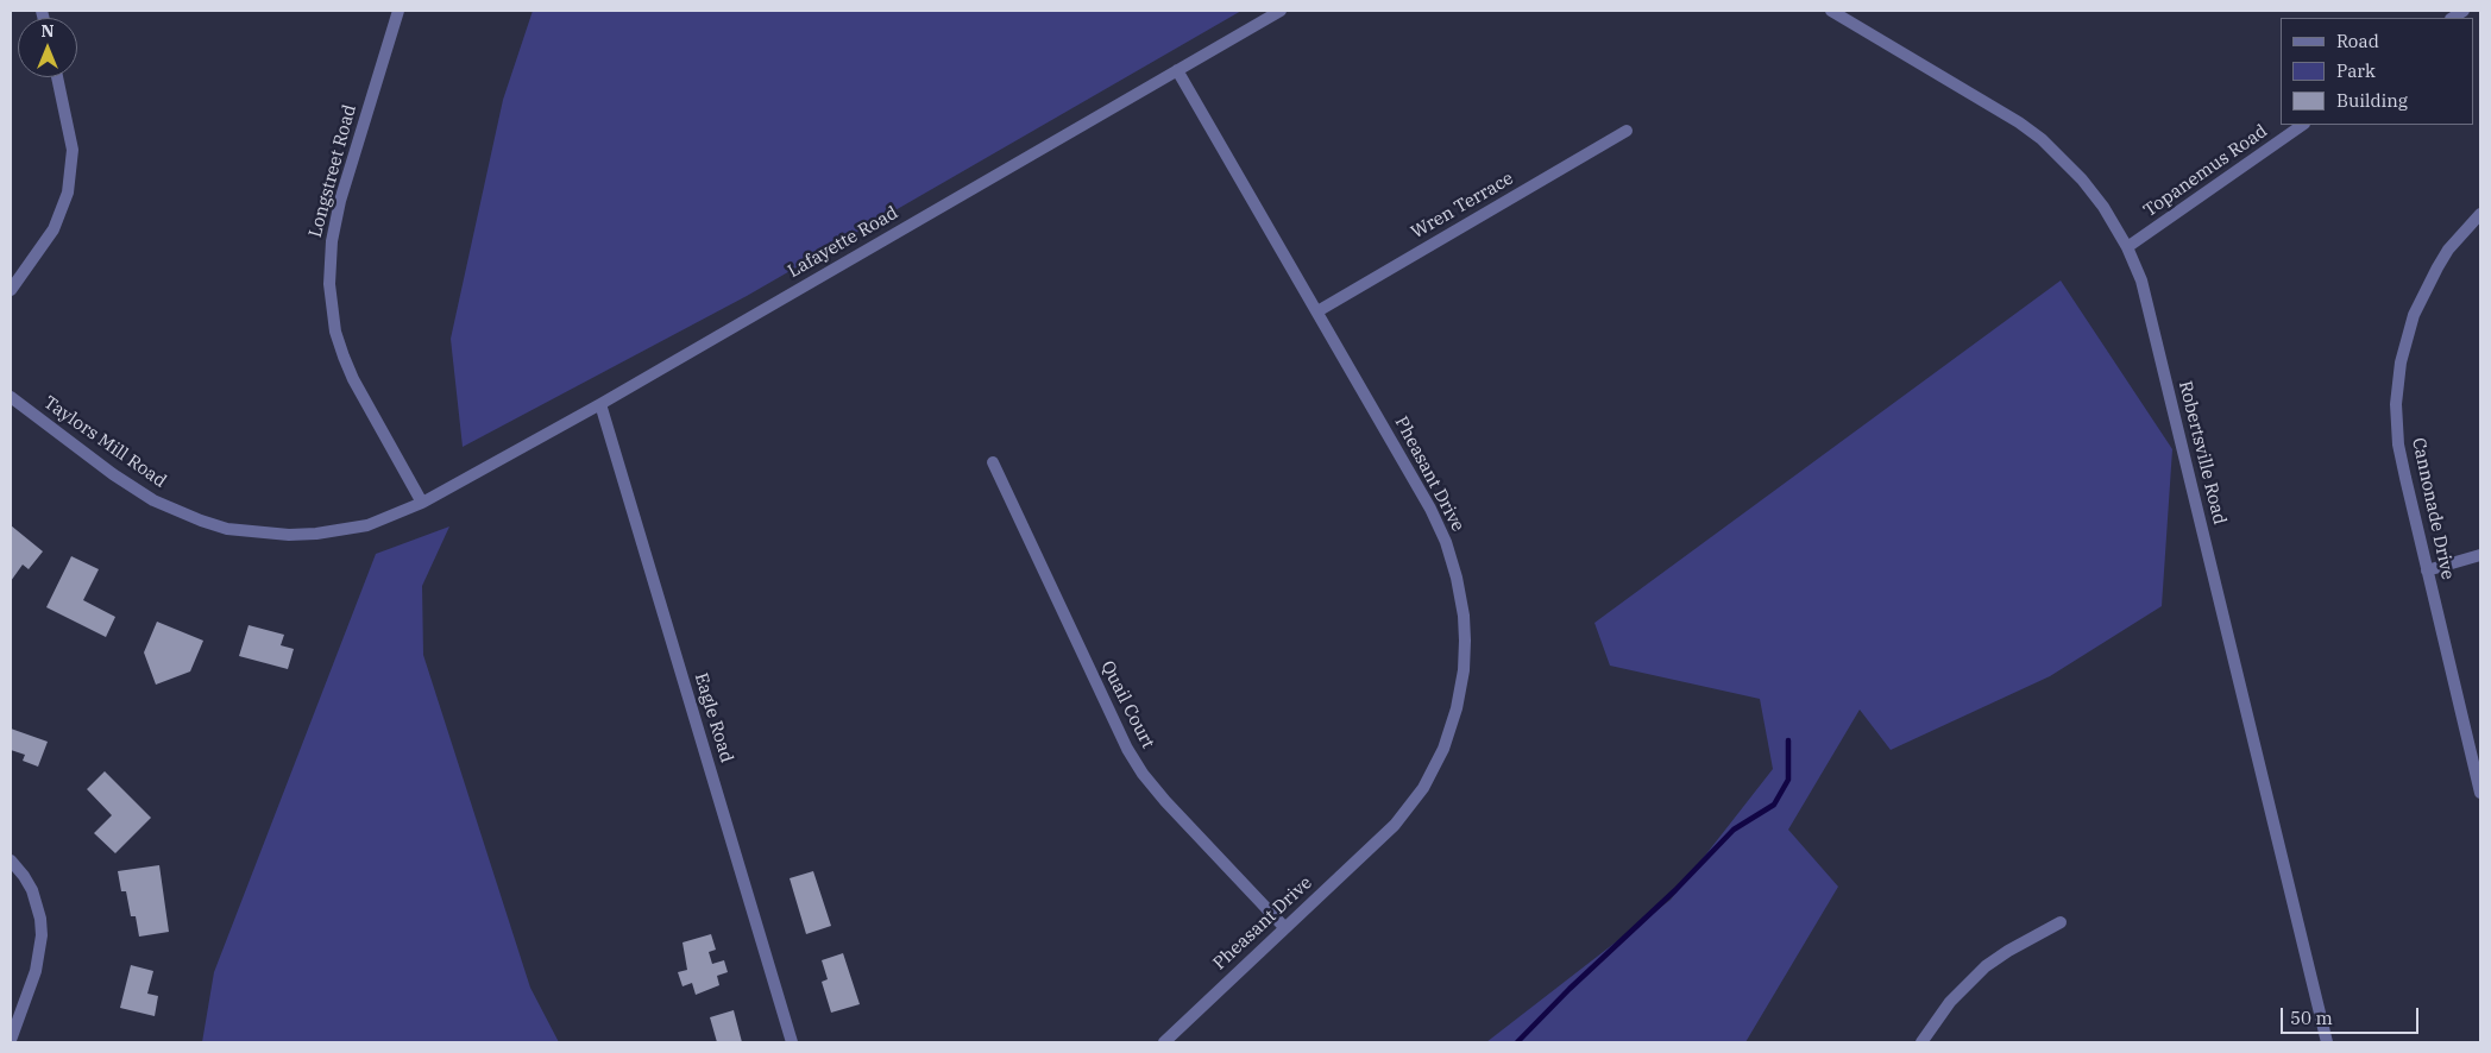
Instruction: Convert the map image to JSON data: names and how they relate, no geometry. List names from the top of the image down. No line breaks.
{"streets":{"street":["Longstreet Road","Topanemus Road","Wren Terrace","Lafayette Road","Taylors Mill Road","Robertsville Road","Pheasant Drive","Cannonade Drive","Quail Court","Eagle Road"]},"crossings":[["Longstreet Road","Lafayette Road"],["Longstreet Road","Taylors Mill Road"],["Topanemus Road","Robertsville Road"],["Wren Terrace","Pheasant Drive"],["Lafayette Road","Taylors Mill Road"],["Lafayette Road","Pheasant Drive"],["Lafayette Road","Eagle Road"],["Pheasant Drive","Quail Court"]],"legend":["Road","Park","Building"],"scale_bar":"50 m","north":"top"}
